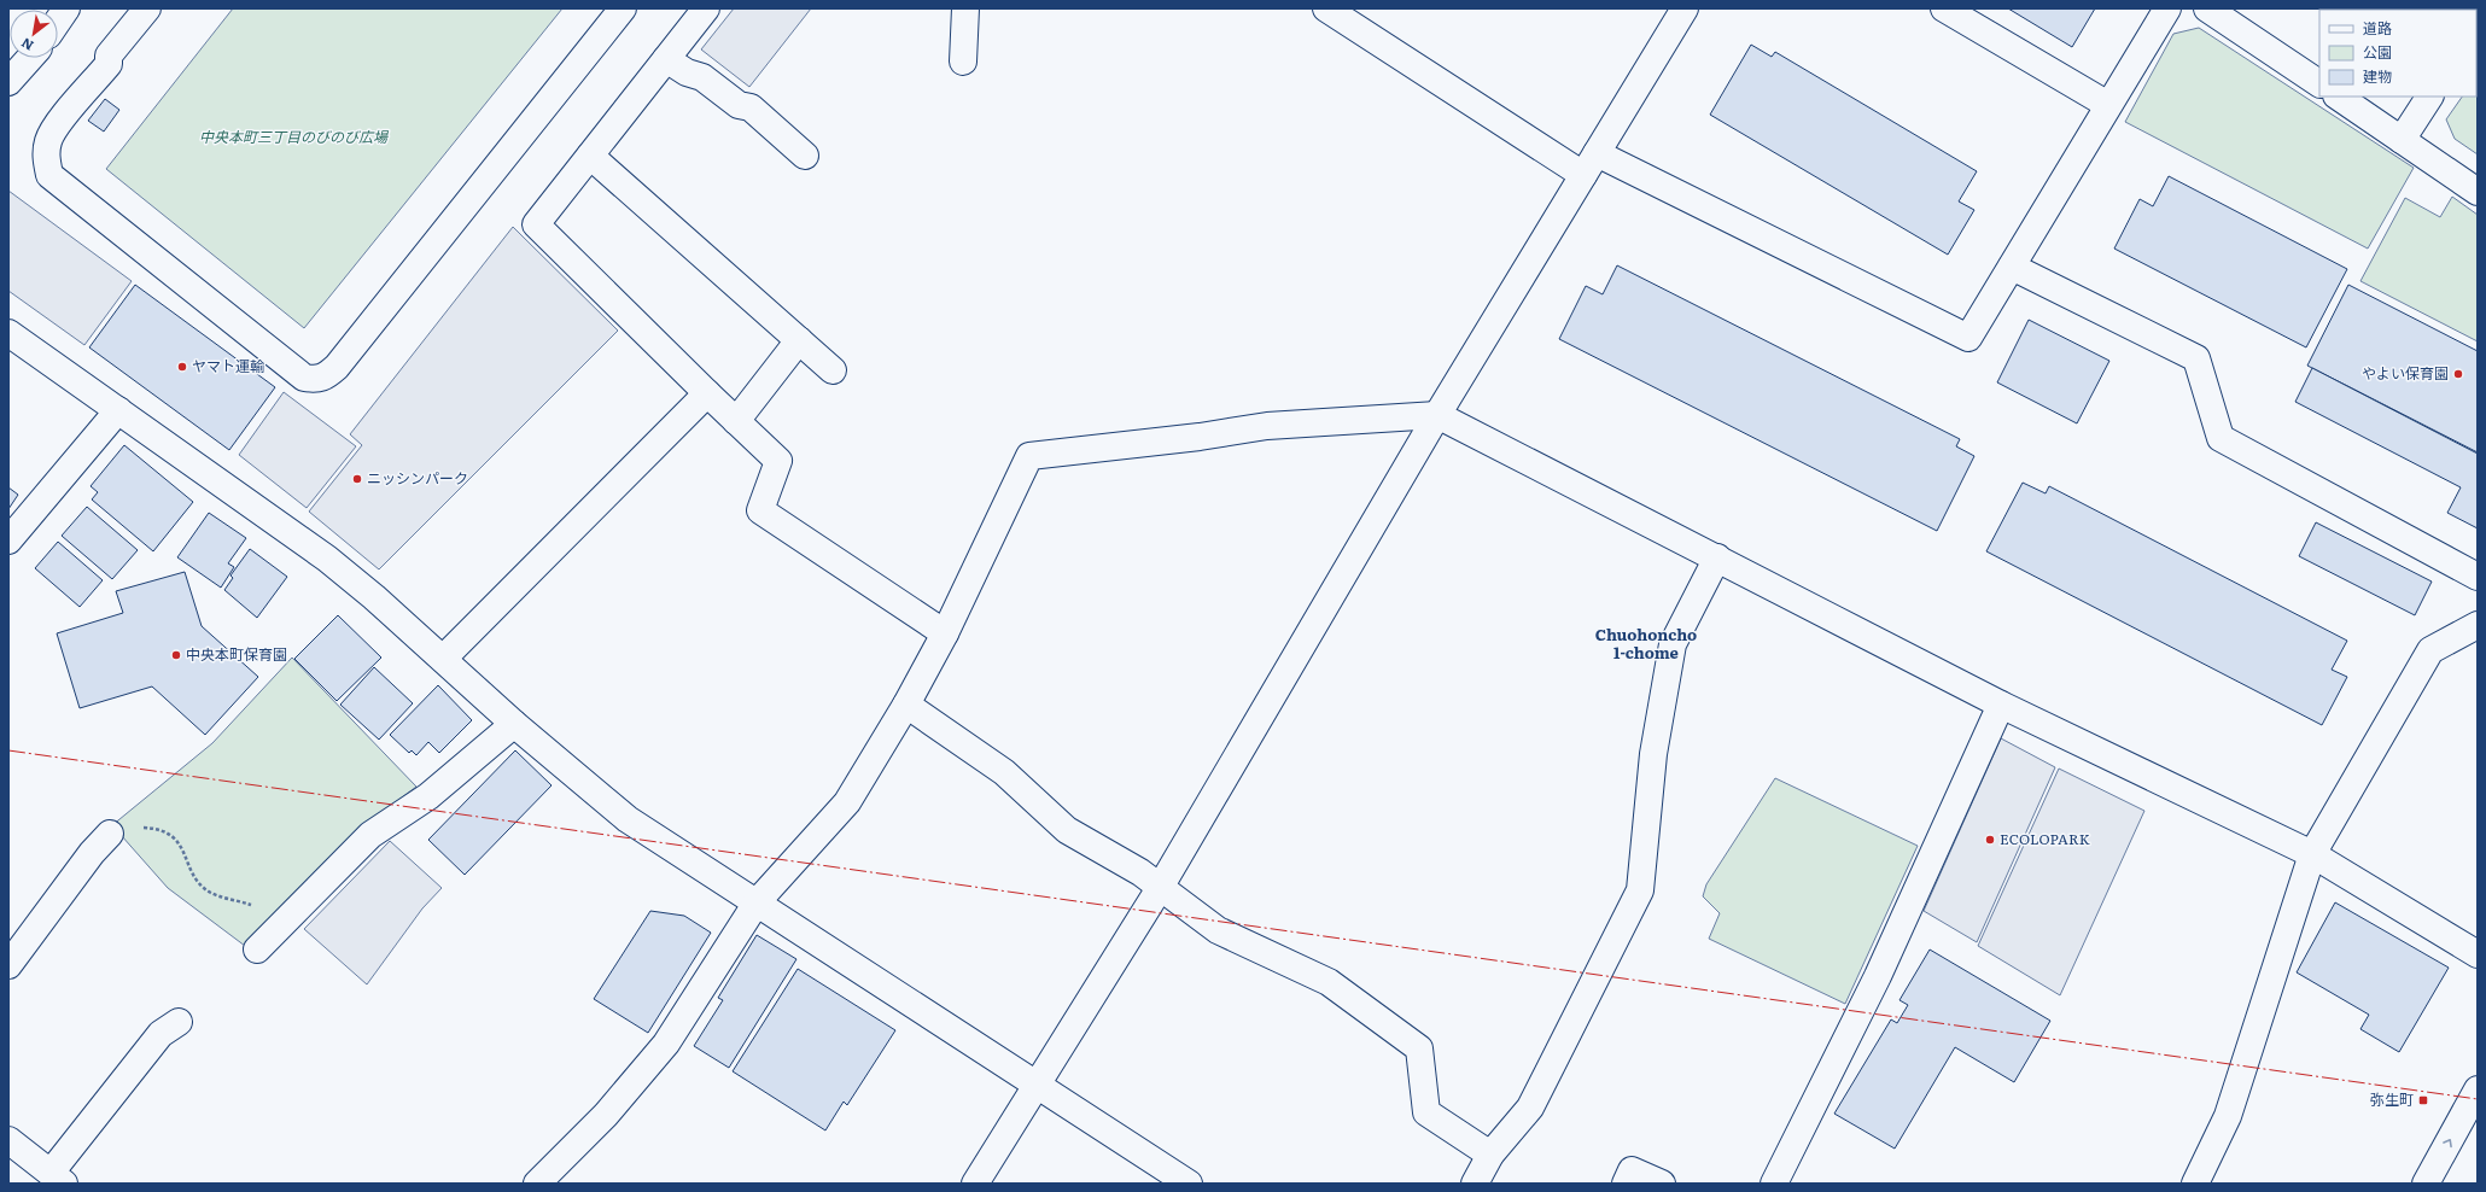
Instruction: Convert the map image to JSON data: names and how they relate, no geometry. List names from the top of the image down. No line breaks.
{"districts":["Chuohoncho 1-chome"],"parks":["中央本町三丁目のびのび広場"],"places":{"other":["ヤマト運輸","やよい保育園","ニッシンパーク","中央本町保育園","ECOLOPARK"],"transit":["弥生町"]},"legend":["道路","公園","建物"],"north":"bottom left"}
